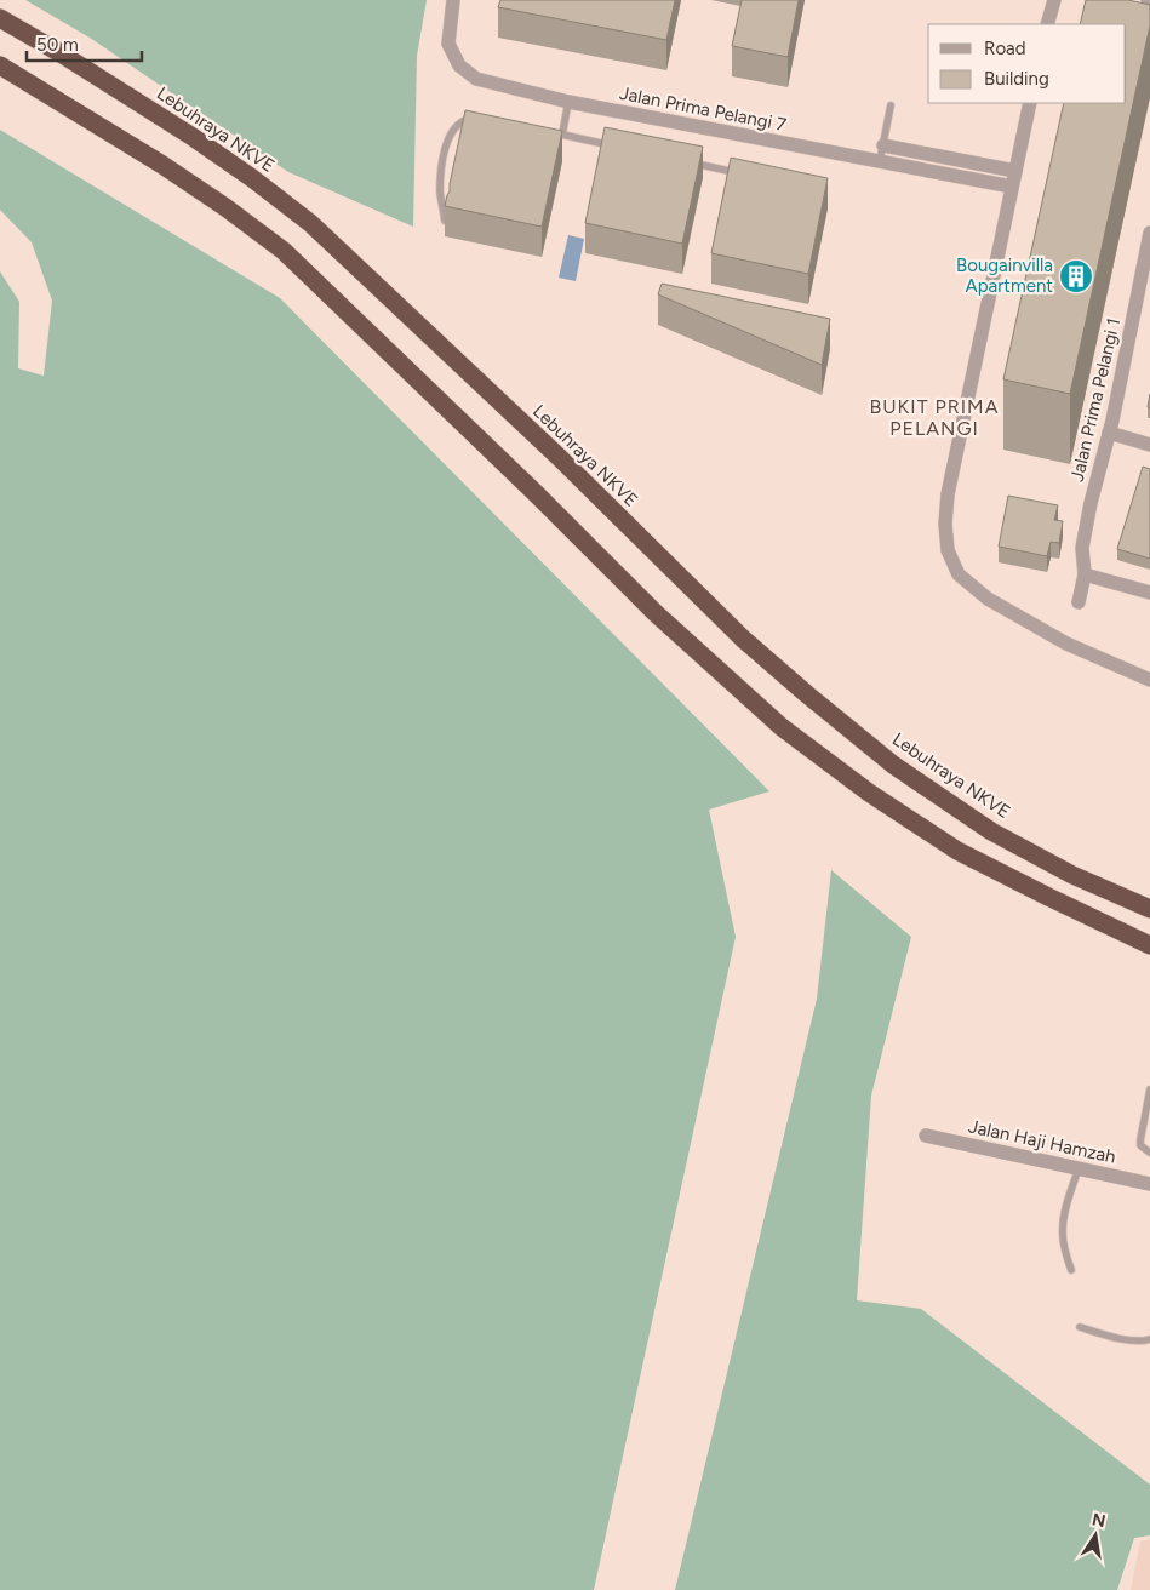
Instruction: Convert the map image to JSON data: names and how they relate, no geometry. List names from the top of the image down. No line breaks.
{"streets":{"highway":["Lebuhraya NKVE"],"street":["Jalan Prima Pelangi 7","Jalan Prima Pelangi 1","Jalan Haji Hamzah"]},"districts":["BUKIT PRIMA PELANGI"],"places":{"building":["Bougainvilla Apartment"]},"legend":["Road","Building"],"scale_bar":"50 m","north":"top"}
